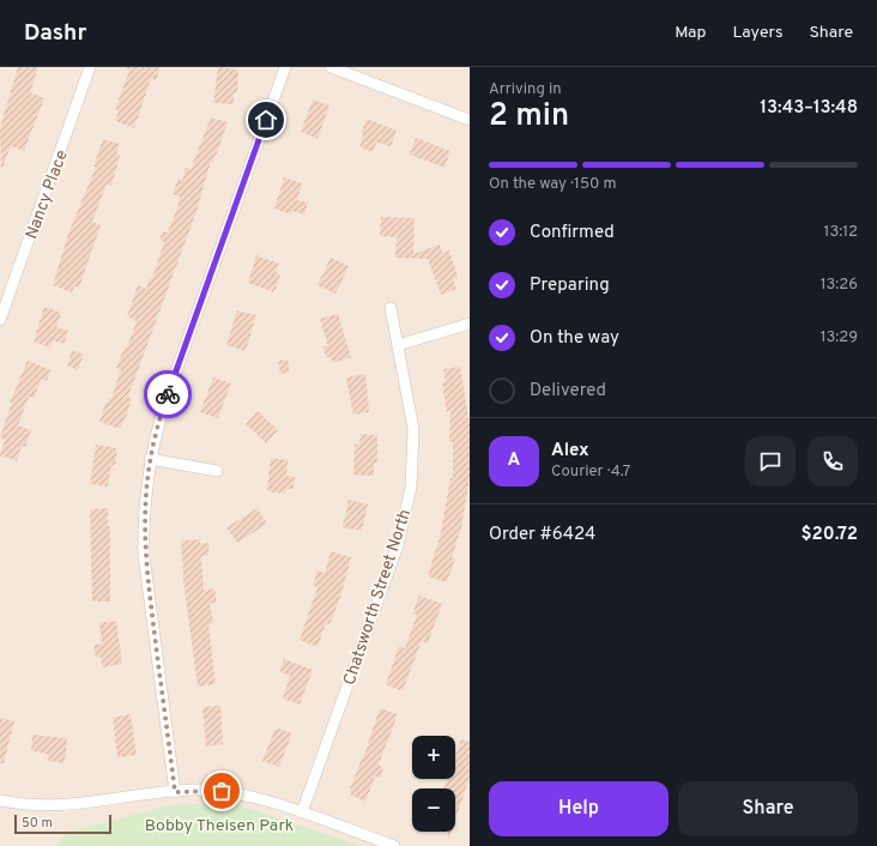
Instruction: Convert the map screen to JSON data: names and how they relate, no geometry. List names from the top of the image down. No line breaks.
{"streets":{"street":["Nancy Place","Chatsworth Street North"]},"parks":["Bobby Theisen Park"],"scale_bar":"50 m","page":{"header":"Dashr","nav":["Map","Layers","Share"],"heading":["2 min","Arriving in","13:43–13:48"],"panel":["Alex","Courier · 4.7","Order #6424","$20.72"],"bar":"On the way · 150 m","list":[["Confirmed","13:12"],["Preparing","13:26"],["On the way","13:29"],"Delivered"],"round":"A","map_buttons":["+","−"],"buttons":["Help","Share"],"scale":"50 m"}}
